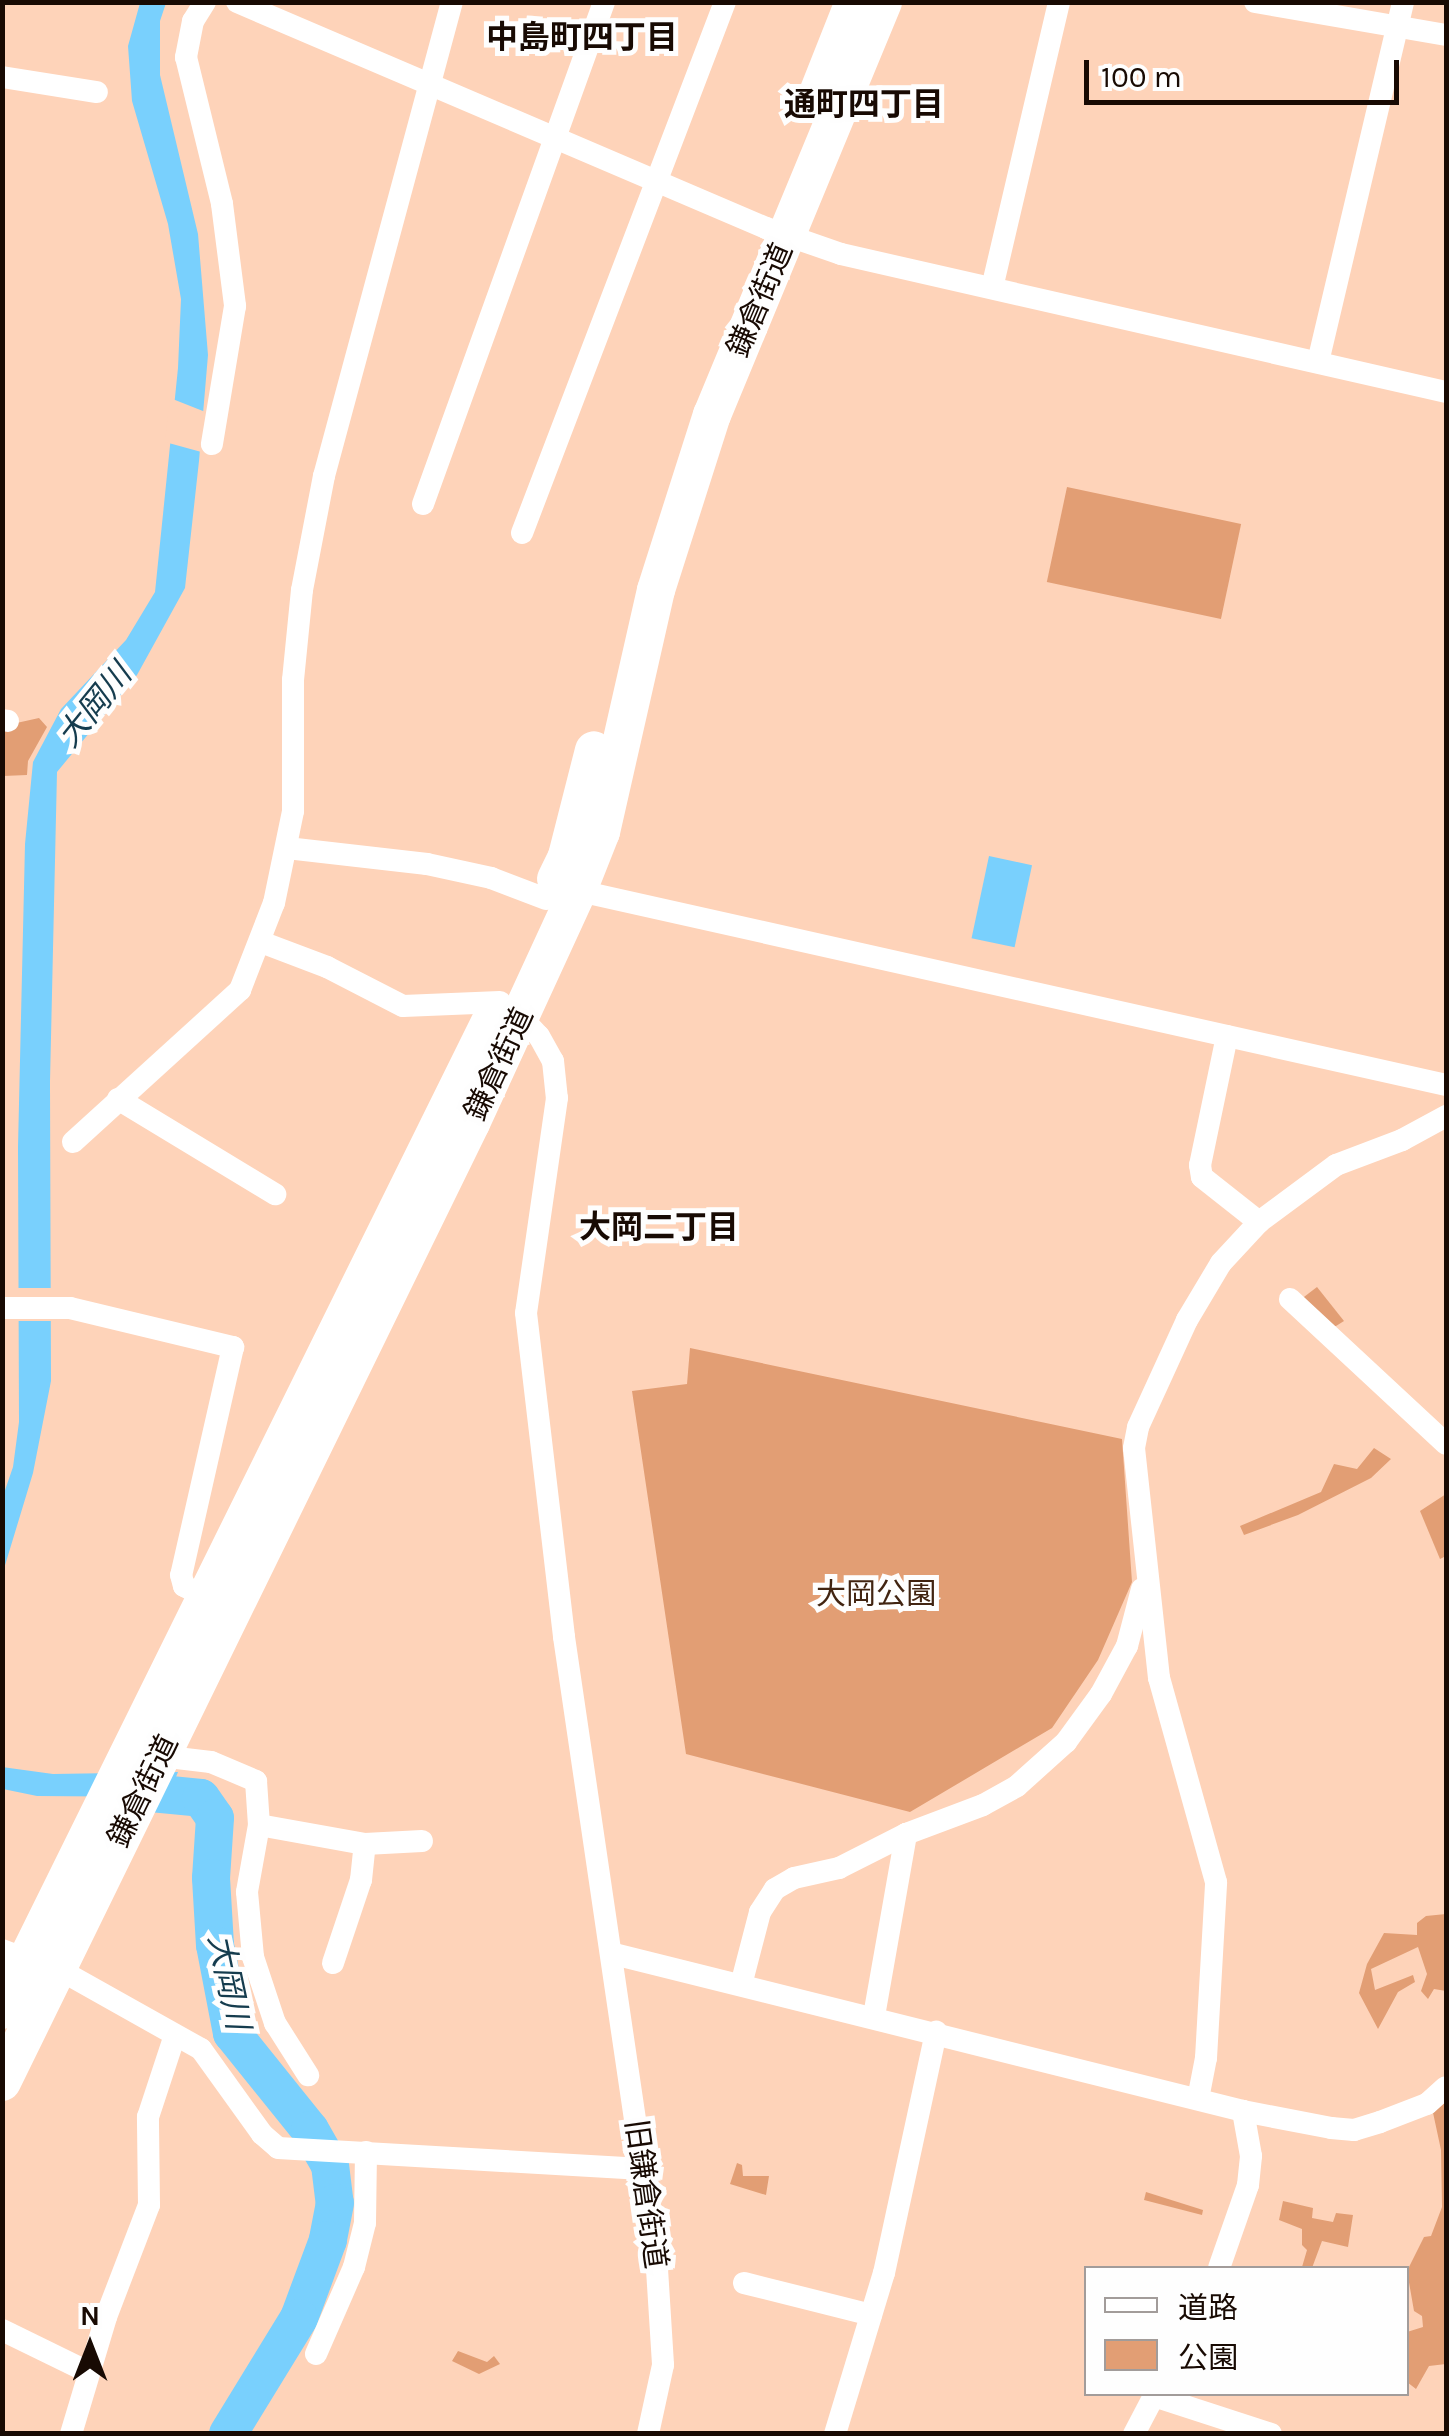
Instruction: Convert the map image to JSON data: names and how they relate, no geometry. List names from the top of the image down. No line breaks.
{"streets":{"main road":["鎌倉街道"],"street":["旧鎌倉街道"]},"crossings":[["鎌倉街道","旧鎌倉街道"]],"districts":["中島町四丁目","通町四丁目","大岡二丁目"],"water":["大岡川"],"parks":["大岡公園"],"legend":["道路","公園"],"scale_bar":"100 m","north":"top"}
